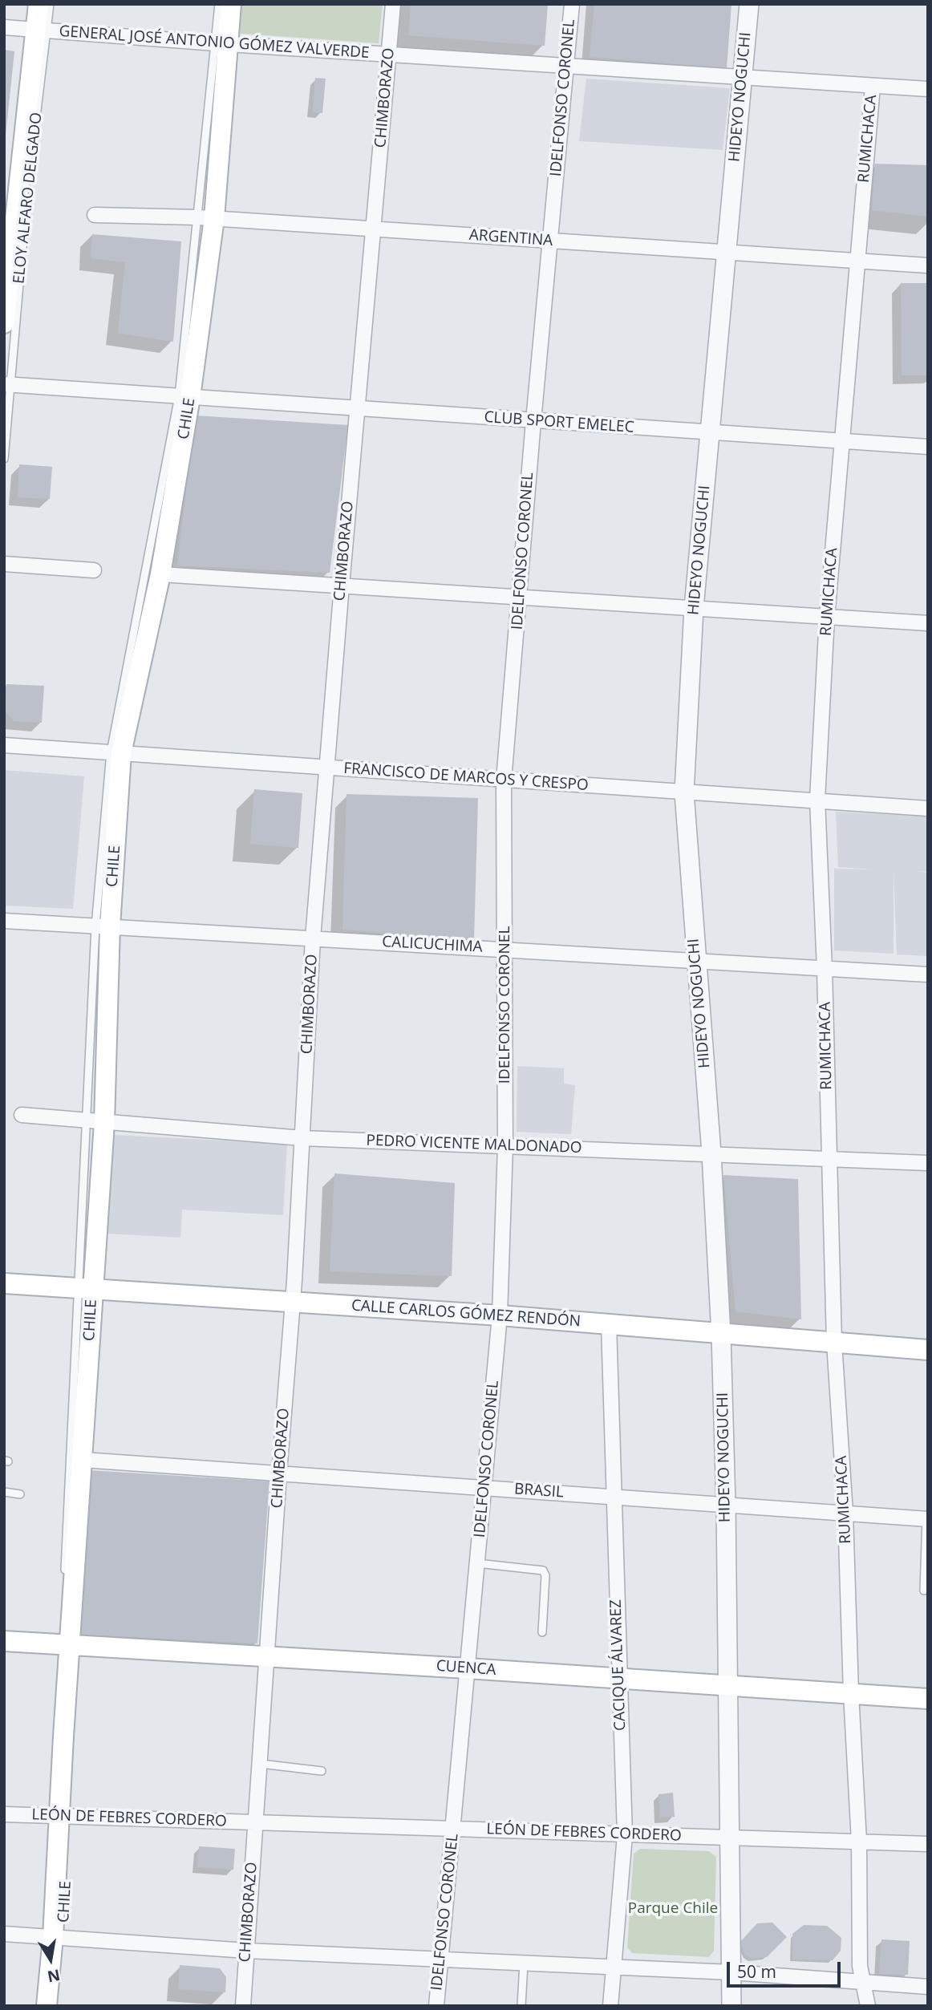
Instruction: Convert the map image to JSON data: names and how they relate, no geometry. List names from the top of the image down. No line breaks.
{"streets":{"main road":["ELOY ALFARO DELGADO","CHILE","CALLE CARLOS GÓMEZ RENDÓN","CUENCA"],"street":["GENERAL JOSÉ ANTONIO GÓMEZ VALVERDE","HIDEYO NOGUCHI","CHIMBORAZO","IDELFONSO CORONEL","RUMICHACA","ARGENTINA","CLUB SPORT EMELEC","FRANCISCO DE MARCOS Y CRESPO","CALICUCHIMA","PEDRO VICENTE MALDONADO","BRASIL","CACIQUE ÁLVAREZ","LEÓN DE FEBRES CORDERO"]},"crossings":[["GENERAL JOSÉ ANTONIO GÓMEZ VALVERDE","HIDEYO NOGUCHI"],["GENERAL JOSÉ ANTONIO GÓMEZ VALVERDE","CHIMBORAZO"],["GENERAL JOSÉ ANTONIO GÓMEZ VALVERDE","IDELFONSO CORONEL"],["GENERAL JOSÉ ANTONIO GÓMEZ VALVERDE","RUMICHACA"],["GENERAL JOSÉ ANTONIO GÓMEZ VALVERDE","ELOY ALFARO DELGADO"],["GENERAL JOSÉ ANTONIO GÓMEZ VALVERDE","CHILE"],["HIDEYO NOGUCHI","ARGENTINA"],["HIDEYO NOGUCHI","CLUB SPORT EMELEC"],["HIDEYO NOGUCHI","FRANCISCO DE MARCOS Y CRESPO"],["HIDEYO NOGUCHI","CALICUCHIMA"],["HIDEYO NOGUCHI","PEDRO VICENTE MALDONADO"],["HIDEYO NOGUCHI","CALLE CARLOS GÓMEZ RENDÓN"],["HIDEYO NOGUCHI","BRASIL"],["HIDEYO NOGUCHI","CUENCA"],["HIDEYO NOGUCHI","LEÓN DE FEBRES CORDERO"],["CHIMBORAZO","ARGENTINA"],["CHIMBORAZO","CLUB SPORT EMELEC"],["CHIMBORAZO","FRANCISCO DE MARCOS Y CRESPO"],["CHIMBORAZO","CALICUCHIMA"],["CHIMBORAZO","PEDRO VICENTE MALDONADO"],["CHIMBORAZO","CALLE CARLOS GÓMEZ RENDÓN"],["CHIMBORAZO","BRASIL"],["CHIMBORAZO","CUENCA"],["CHIMBORAZO","LEÓN DE FEBRES CORDERO"],["IDELFONSO CORONEL","ARGENTINA"],["IDELFONSO CORONEL","CLUB SPORT EMELEC"],["IDELFONSO CORONEL","FRANCISCO DE MARCOS Y CRESPO"],["IDELFONSO CORONEL","CALICUCHIMA"],["IDELFONSO CORONEL","PEDRO VICENTE MALDONADO"],["IDELFONSO CORONEL","CALLE CARLOS GÓMEZ RENDÓN"],["IDELFONSO CORONEL","BRASIL"],["IDELFONSO CORONEL","CUENCA"],["IDELFONSO CORONEL","LEÓN DE FEBRES CORDERO"],["RUMICHACA","ARGENTINA"],["RUMICHACA","CLUB SPORT EMELEC"],["RUMICHACA","FRANCISCO DE MARCOS Y CRESPO"],["RUMICHACA","CALICUCHIMA"],["RUMICHACA","PEDRO VICENTE MALDONADO"],["RUMICHACA","CALLE CARLOS GÓMEZ RENDÓN"],["RUMICHACA","BRASIL"],["RUMICHACA","CUENCA"],["RUMICHACA","LEÓN DE FEBRES CORDERO"],["ELOY ALFARO DELGADO","CLUB SPORT EMELEC"],["ARGENTINA","CHILE"],["CHILE","CLUB SPORT EMELEC"],["CHILE","FRANCISCO DE MARCOS Y CRESPO"],["CHILE","CALICUCHIMA"],["CHILE","PEDRO VICENTE MALDONADO"],["CHILE","CALLE CARLOS GÓMEZ RENDÓN"],["CHILE","BRASIL"],["CHILE","CUENCA"],["CHILE","LEÓN DE FEBRES CORDERO"],["CALLE CARLOS GÓMEZ RENDÓN","CACIQUE ÁLVAREZ"],["BRASIL","CACIQUE ÁLVAREZ"],["CACIQUE ÁLVAREZ","CUENCA"],["CACIQUE ÁLVAREZ","LEÓN DE FEBRES CORDERO"]],"parks":["Parque Chile"],"scale_bar":"50 m","north":"bottom"}
